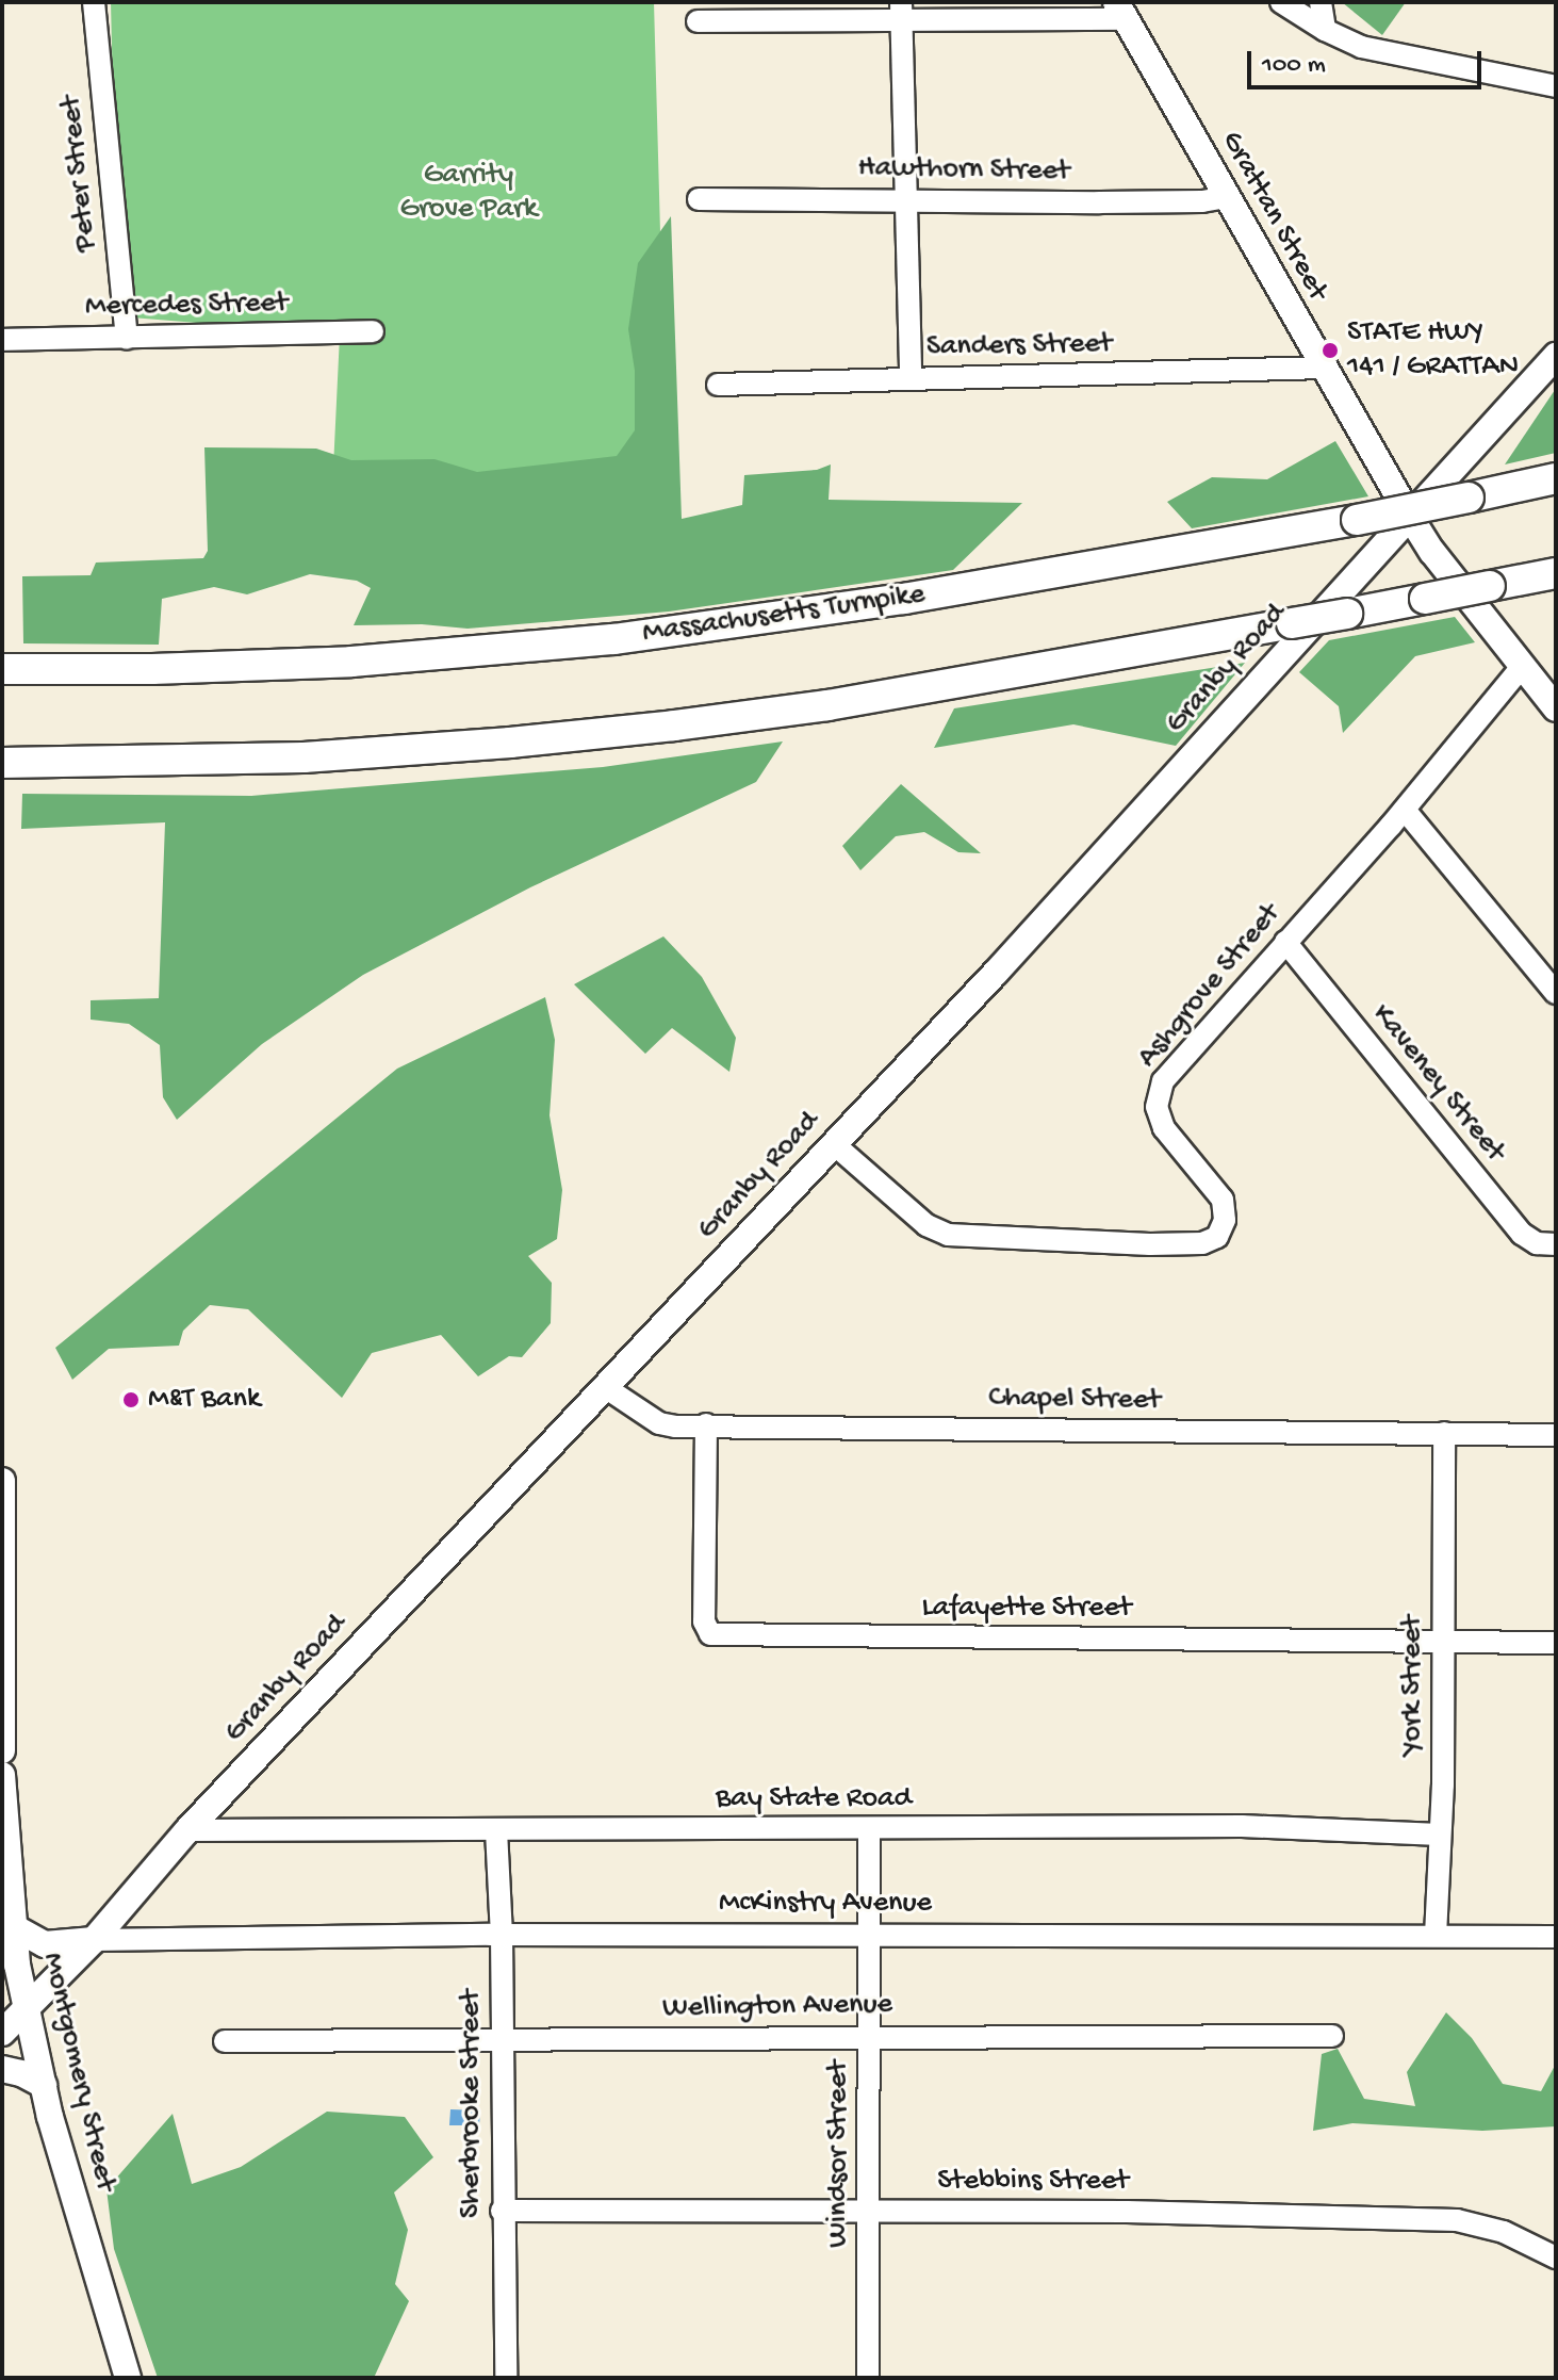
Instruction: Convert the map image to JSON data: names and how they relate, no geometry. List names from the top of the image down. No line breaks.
{"streets":{"highway":["Massachusetts Turnpike"],"main road":["Grattan Street","Granby Road","Montgomery Street"],"street":["Hawthorn Street","Peter Street","Mercedes Street","Sanders Street","Ashgrove Street","Kaveney Street","Chapel Street","Lafayette Street","York Street","Bay State Road","McKinstry Avenue","Wellington Avenue","Sherbrooke Street","Windsor Street","Stebbins Street"]},"crossings":[["Hawthorn Street","Grattan Street"],["Peter Street","Mercedes Street"],["Grattan Street","Sanders Street"],["Grattan Street","Granby Road"],["Grattan Street","Ashgrove Street"],["Granby Road","Ashgrove Street"],["Granby Road","Chapel Street"],["Granby Road","Bay State Road"],["Granby Road","McKinstry Avenue"],["Granby Road","Montgomery Street"],["Ashgrove Street","Kaveney Street"],["Chapel Street","Lafayette Street"],["Chapel Street","York Street"],["Lafayette Street","York Street"],["York Street","Bay State Road"],["York Street","McKinstry Avenue"],["Bay State Road","Sherbrooke Street"],["Bay State Road","Windsor Street"],["McKinstry Avenue","Sherbrooke Street"],["McKinstry Avenue","Windsor Street"],["Wellington Avenue","Sherbrooke Street"],["Wellington Avenue","Windsor Street"],["Sherbrooke Street","Stebbins Street"],["Windsor Street","Stebbins Street"]],"parks":["Garrity Grove Park"],"places":["STATE HWY 141 / GRATTAN","M&T Bank"],"scale_bar":"100 m"}
